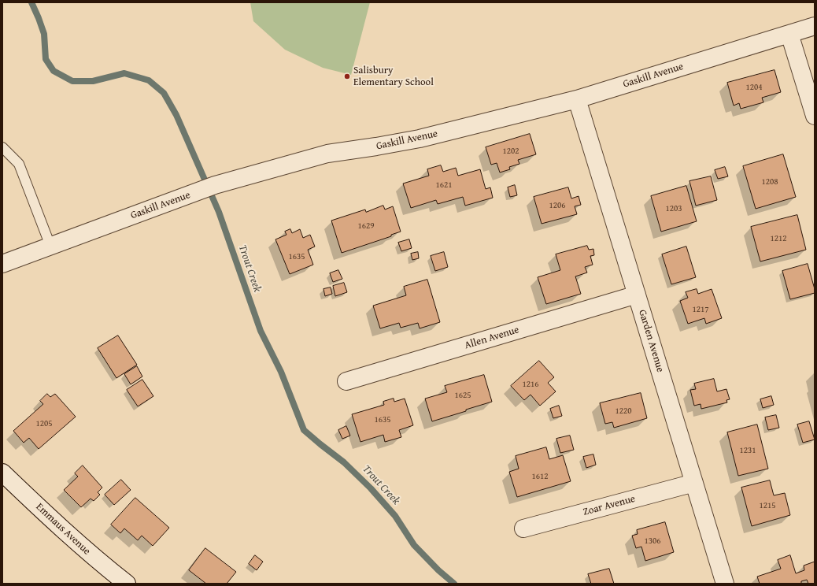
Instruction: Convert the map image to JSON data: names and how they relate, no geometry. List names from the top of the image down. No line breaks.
{"streets":{"street":["Gaskill Avenue","Allen Avenue","Garden Avenue","Zoar Avenue","Emmaus Avenue"]},"crossings":[["Gaskill Avenue","Garden Avenue"],["Allen Avenue","Garden Avenue"],["Garden Avenue","Zoar Avenue"]],"water":["Trout Creek"],"places":["Salisbury Elementary School"],"house_numbers":["1204","1202","1208","1621","1206","1203","1629","1212","1635","1217","1216","1625","1220","1635","1205","1231","1612","1215","1306"]}
